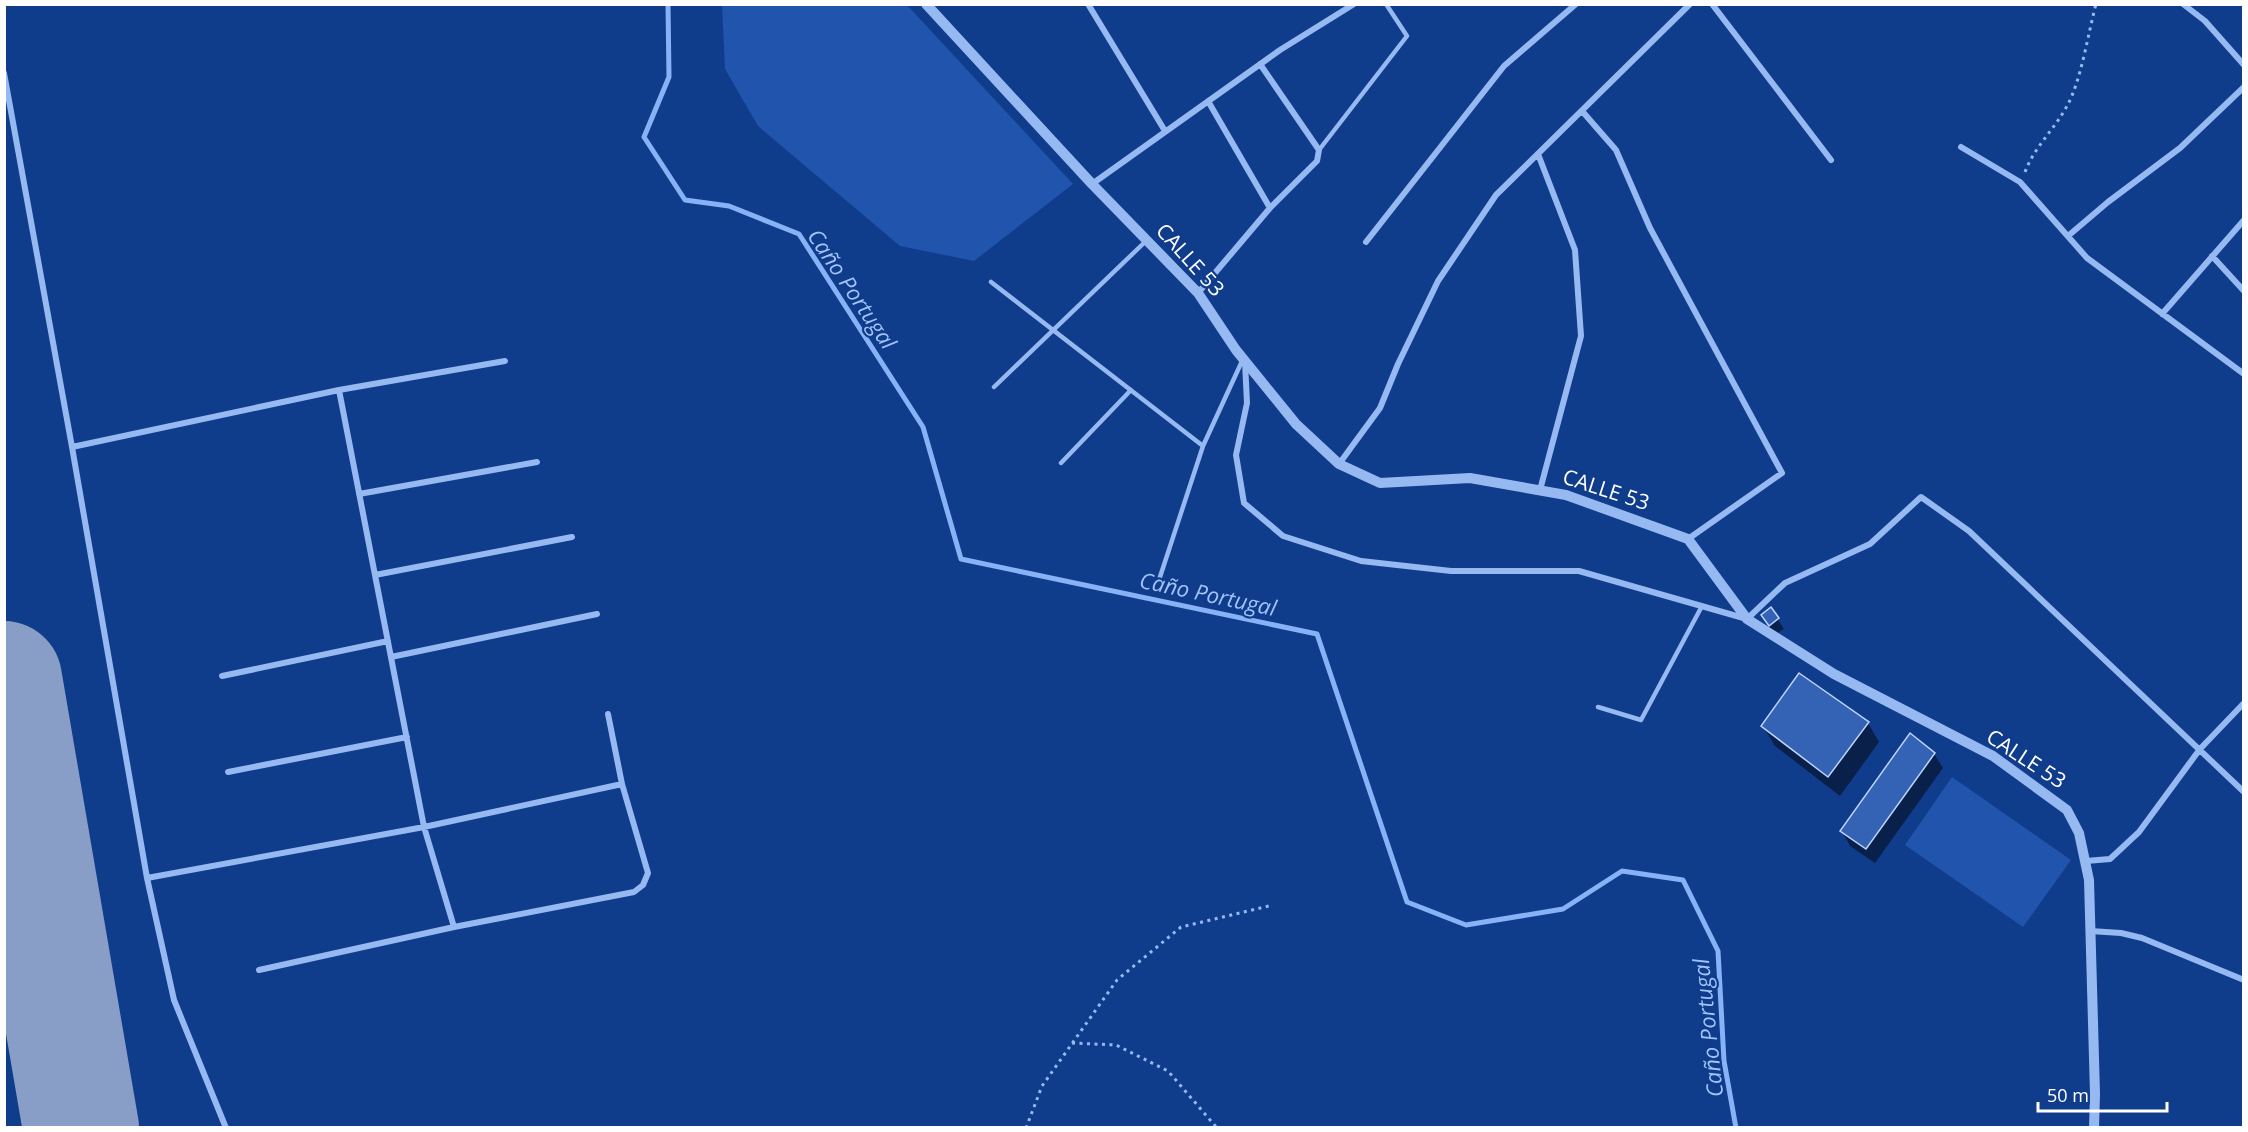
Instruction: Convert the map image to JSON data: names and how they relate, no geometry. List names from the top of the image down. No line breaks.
{"streets":{"street":["CALLE 53"]},"water":["Caño Portugal"],"scale_bar":"50 m"}
